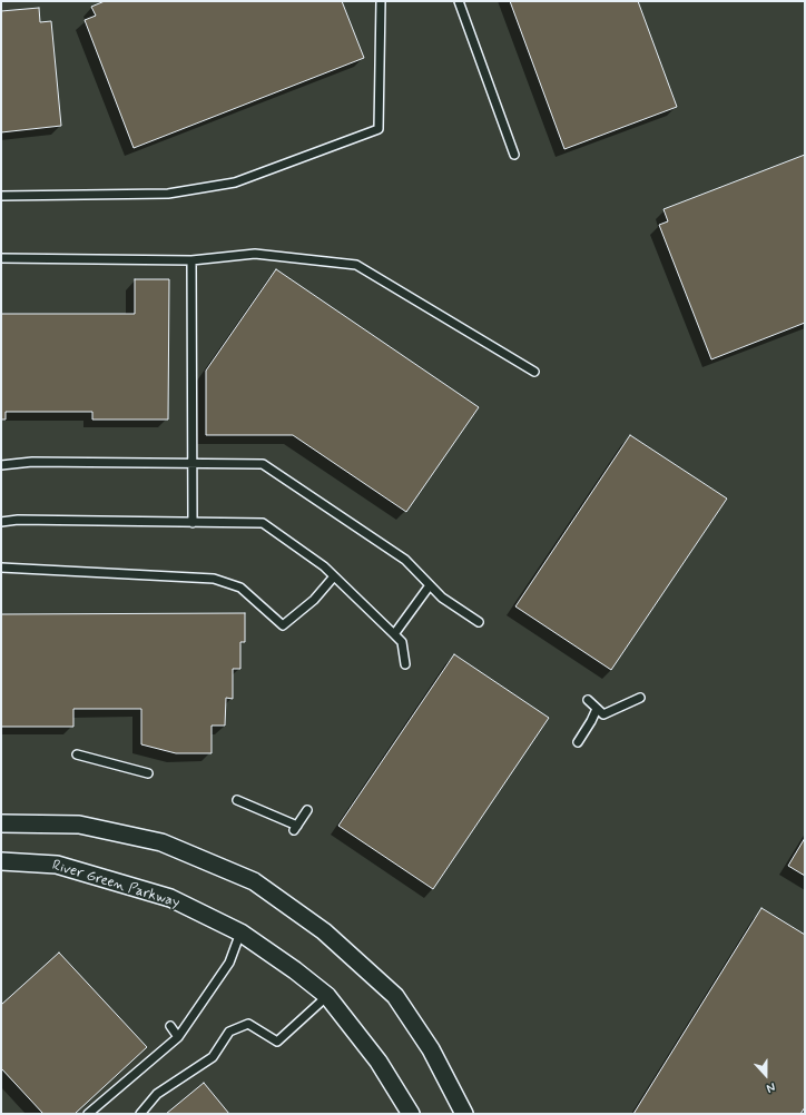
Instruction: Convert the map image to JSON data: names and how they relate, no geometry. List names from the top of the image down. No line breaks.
{"streets":{"street":["River Green Parkway"]},"north":"bottom"}
